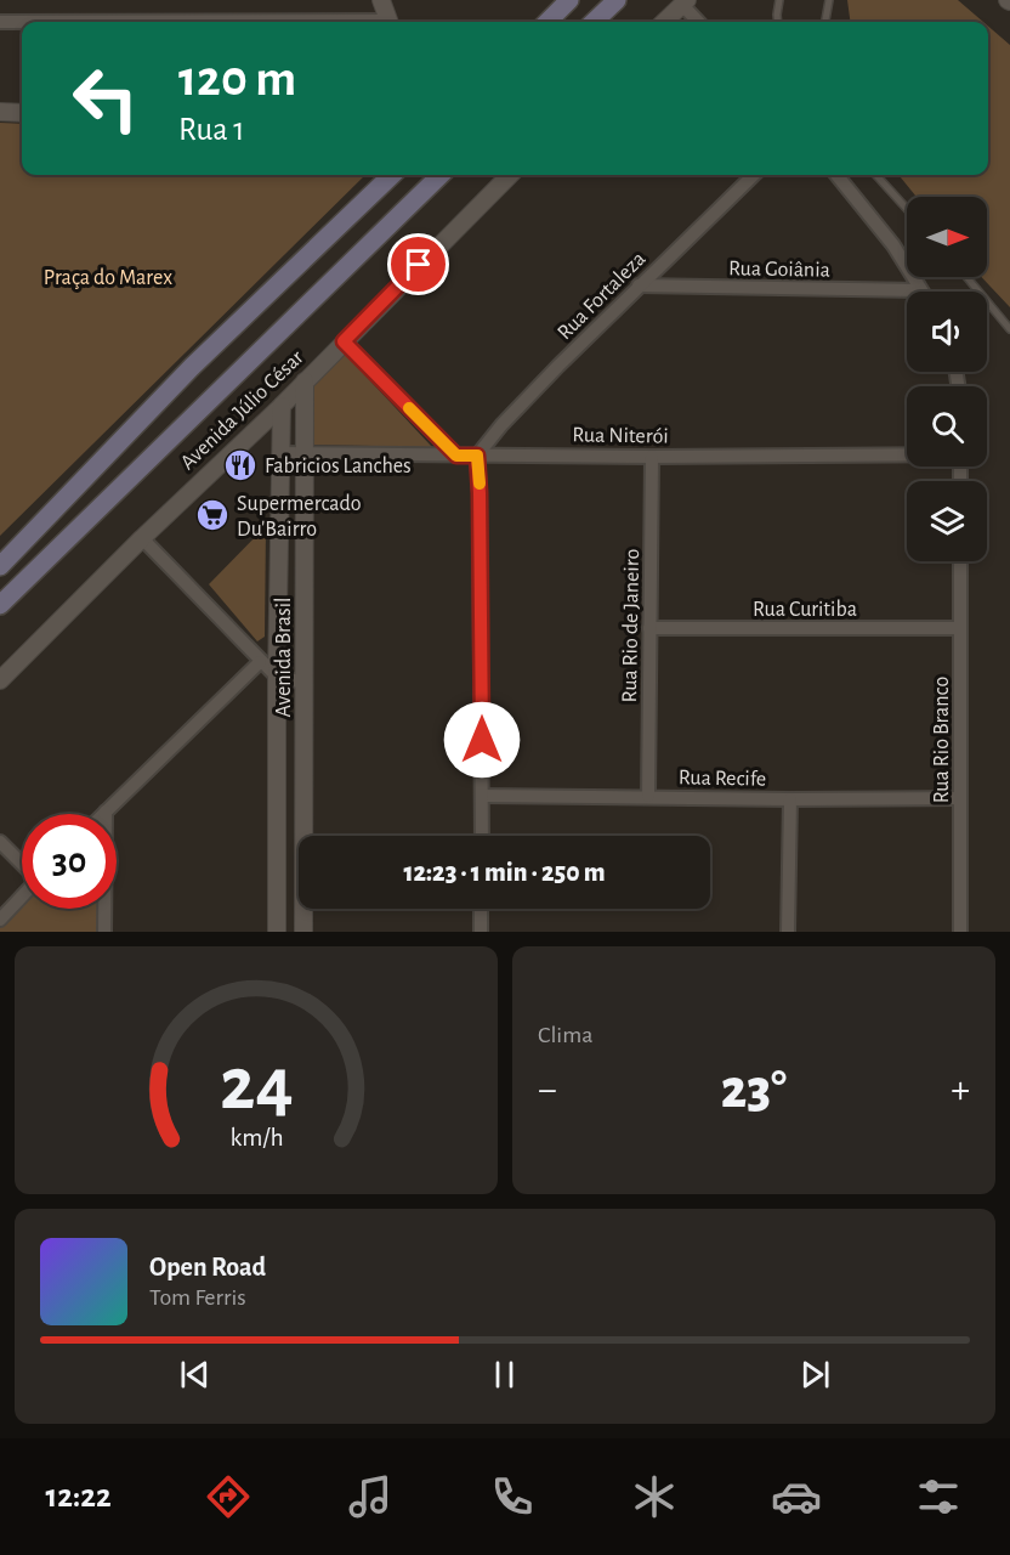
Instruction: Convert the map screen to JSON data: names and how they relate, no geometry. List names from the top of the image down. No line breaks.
{"streets":{"main road":["Avenida Júlio César"],"street":["Rua Goiânia","Rua Fortaleza","Rua Niterói","Rua Curitiba","Rua Rio de Janeiro","Avenida Brasil","Rua Rio Branco","Rua Recife"]},"crossings":[["Rua Goiânia","Rua Fortaleza"],["Rua Fortaleza","Rua Niterói"],["Avenida Júlio César","Avenida Brasil"],["Rua Niterói","Rua Rio de Janeiro"],["Rua Niterói","Avenida Brasil"],["Rua Curitiba","Rua Rio de Janeiro"],["Rua Curitiba","Rua Rio Branco"],["Rua Rio de Janeiro","Rua Recife"],["Rua Rio Branco","Rua Recife"]],"parks":["Praça do Marex"],"places":{"restaurant":["Fabricios Lanches"],"supermarket":["Supermercado Du'Bairro"]},"north":"right","page":{"turn":["120 m","Rua 1"],"limit":"30","trip":"12:23 · 1 min · 250 m","tile":"Clima","heat":["−","23°","+"],"song":["Open Road","Tom Ferris"],"tabs":"12:22","gauge":["24","km/h"]}}
